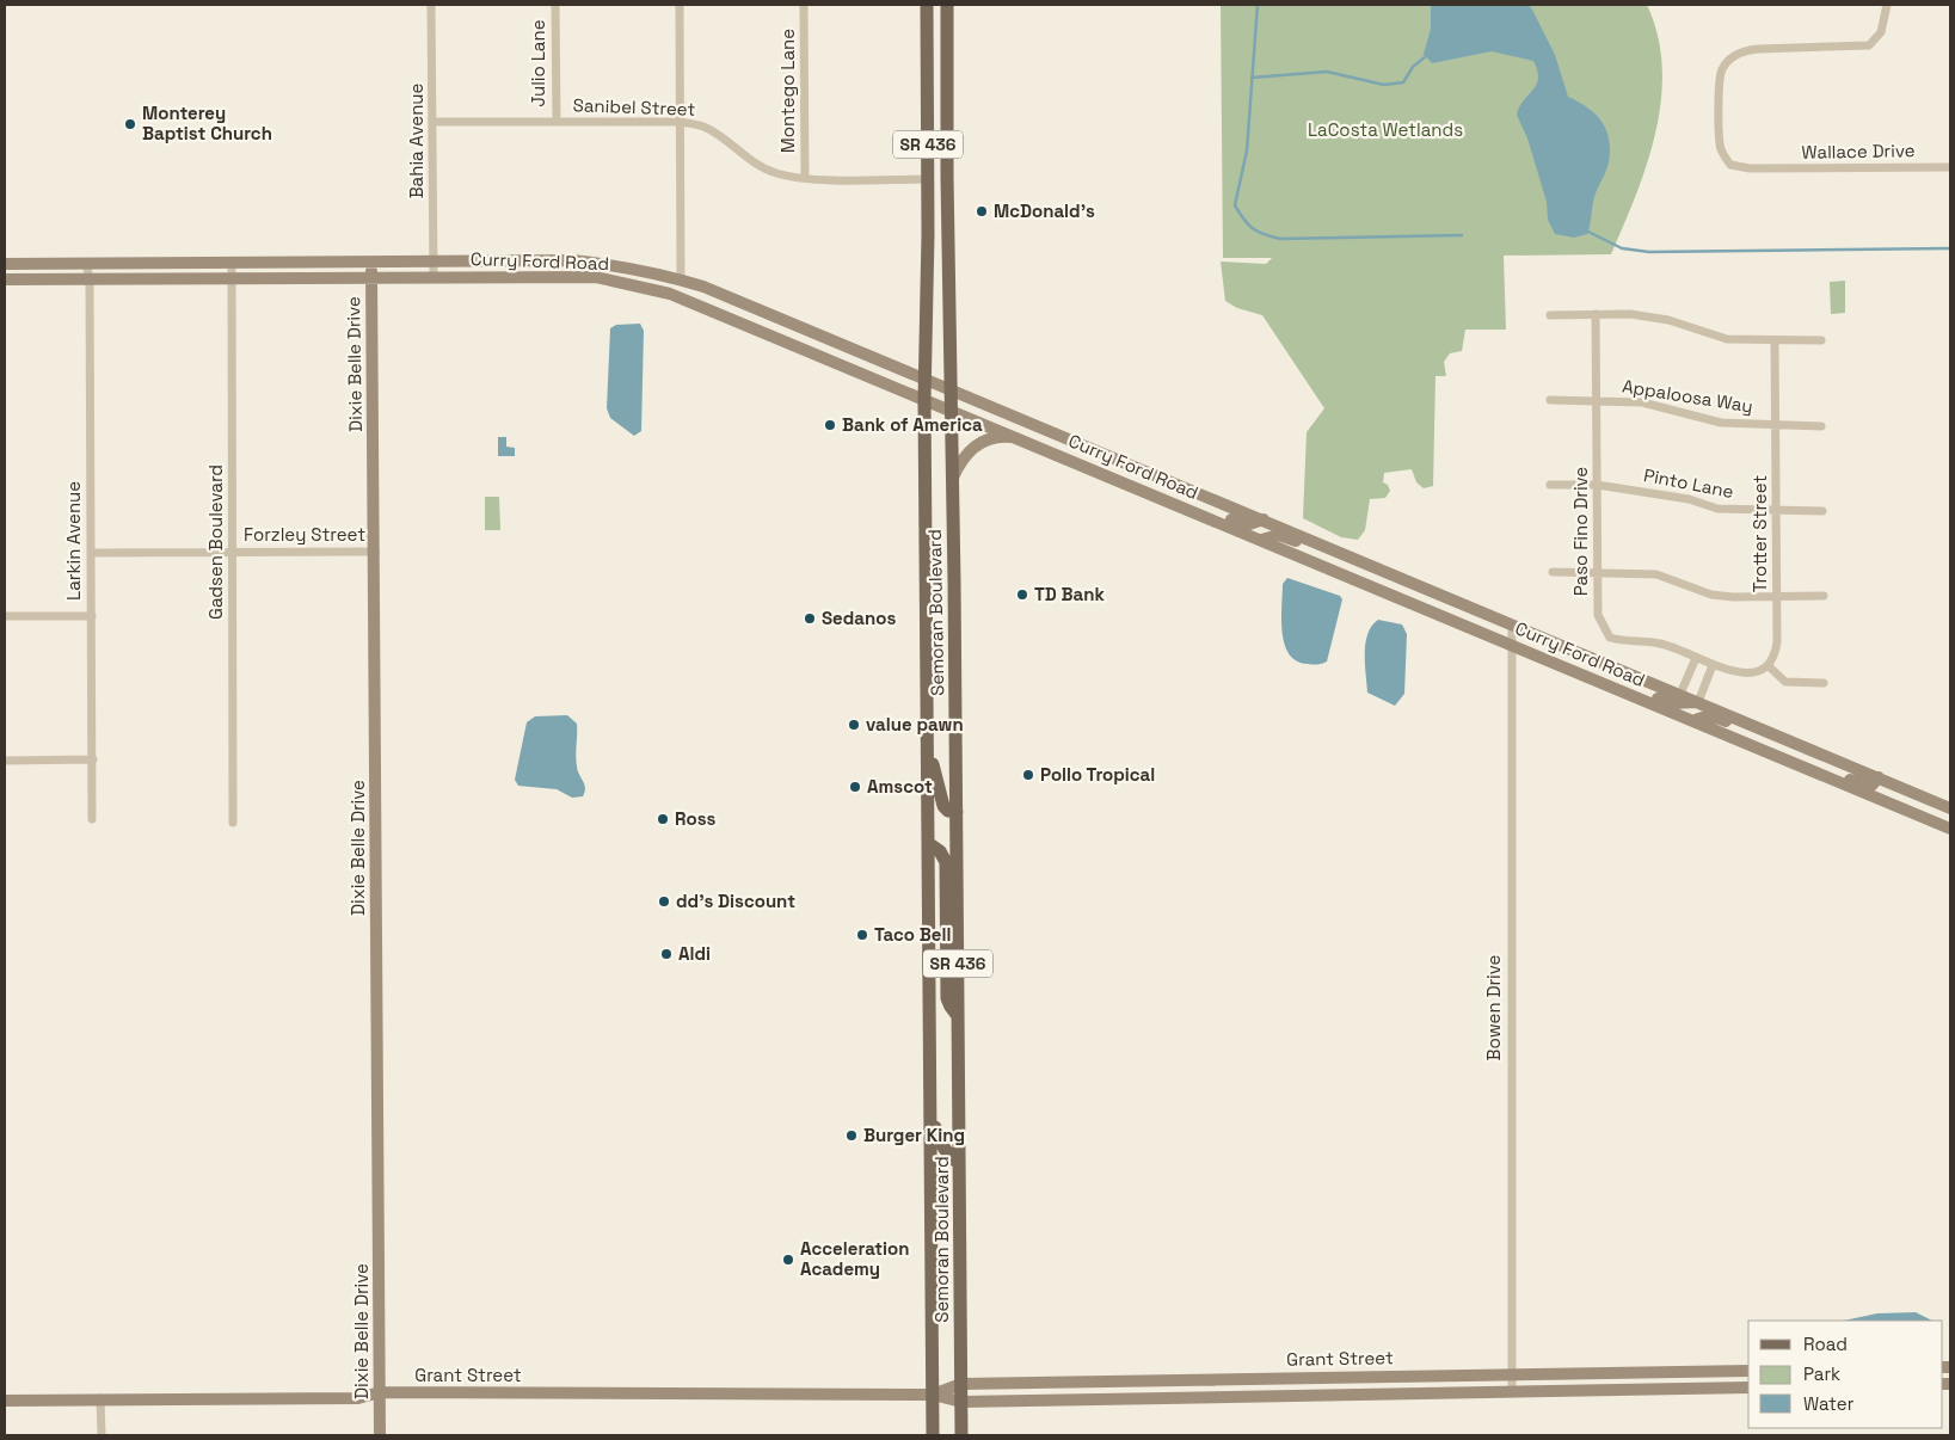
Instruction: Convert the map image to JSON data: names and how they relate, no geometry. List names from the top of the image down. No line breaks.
{"streets":{"main road":["SR 436","Curry Ford Road","Dixie Belle Drive","Semoran Boulevard","Grant Street"],"street":["Julio Lane","Montego Lane","Sanibel Street","Bahia Avenue","Wallace Drive","Appaloosa Way","Pinto Lane","Paso Fino Drive","Trotter Street","Forzley Street","Larkin Avenue","Gadsen Boulevard","Bowen Drive"]},"crossings":[["Julio Lane","Sanibel Street"],["Montego Lane","Sanibel Street"],["Sanibel Street","Bahia Avenue"],["Sanibel Street","Semoran Boulevard"],["Bahia Avenue","Curry Ford Road"],["Curry Ford Road","Dixie Belle Drive"],["Curry Ford Road","Larkin Avenue"],["Curry Ford Road","Gadsen Boulevard"],["Curry Ford Road","Semoran Boulevard"],["Curry Ford Road","Bowen Drive"],["Dixie Belle Drive","Forzley Street"],["Dixie Belle Drive","Grant Street"],["Appaloosa Way","Paso Fino Drive"],["Appaloosa Way","Trotter Street"],["Pinto Lane","Paso Fino Drive"],["Pinto Lane","Trotter Street"],["Forzley Street","Larkin Avenue"],["Forzley Street","Gadsen Boulevard"],["Semoran Boulevard","Grant Street"],["Bowen Drive","Grant Street"]],"parks":["LaCosta Wetlands"],"places":["Monterey Baptist Church","McDonald's","Bank of America","TD Bank","Sedanos","value pawn","Pollo Tropical","Amscot","Ross","dd's Discount","Taco Bell","Aldi","Burger King","Acceleration Academy"],"legend":["Road","Park","Water"]}
